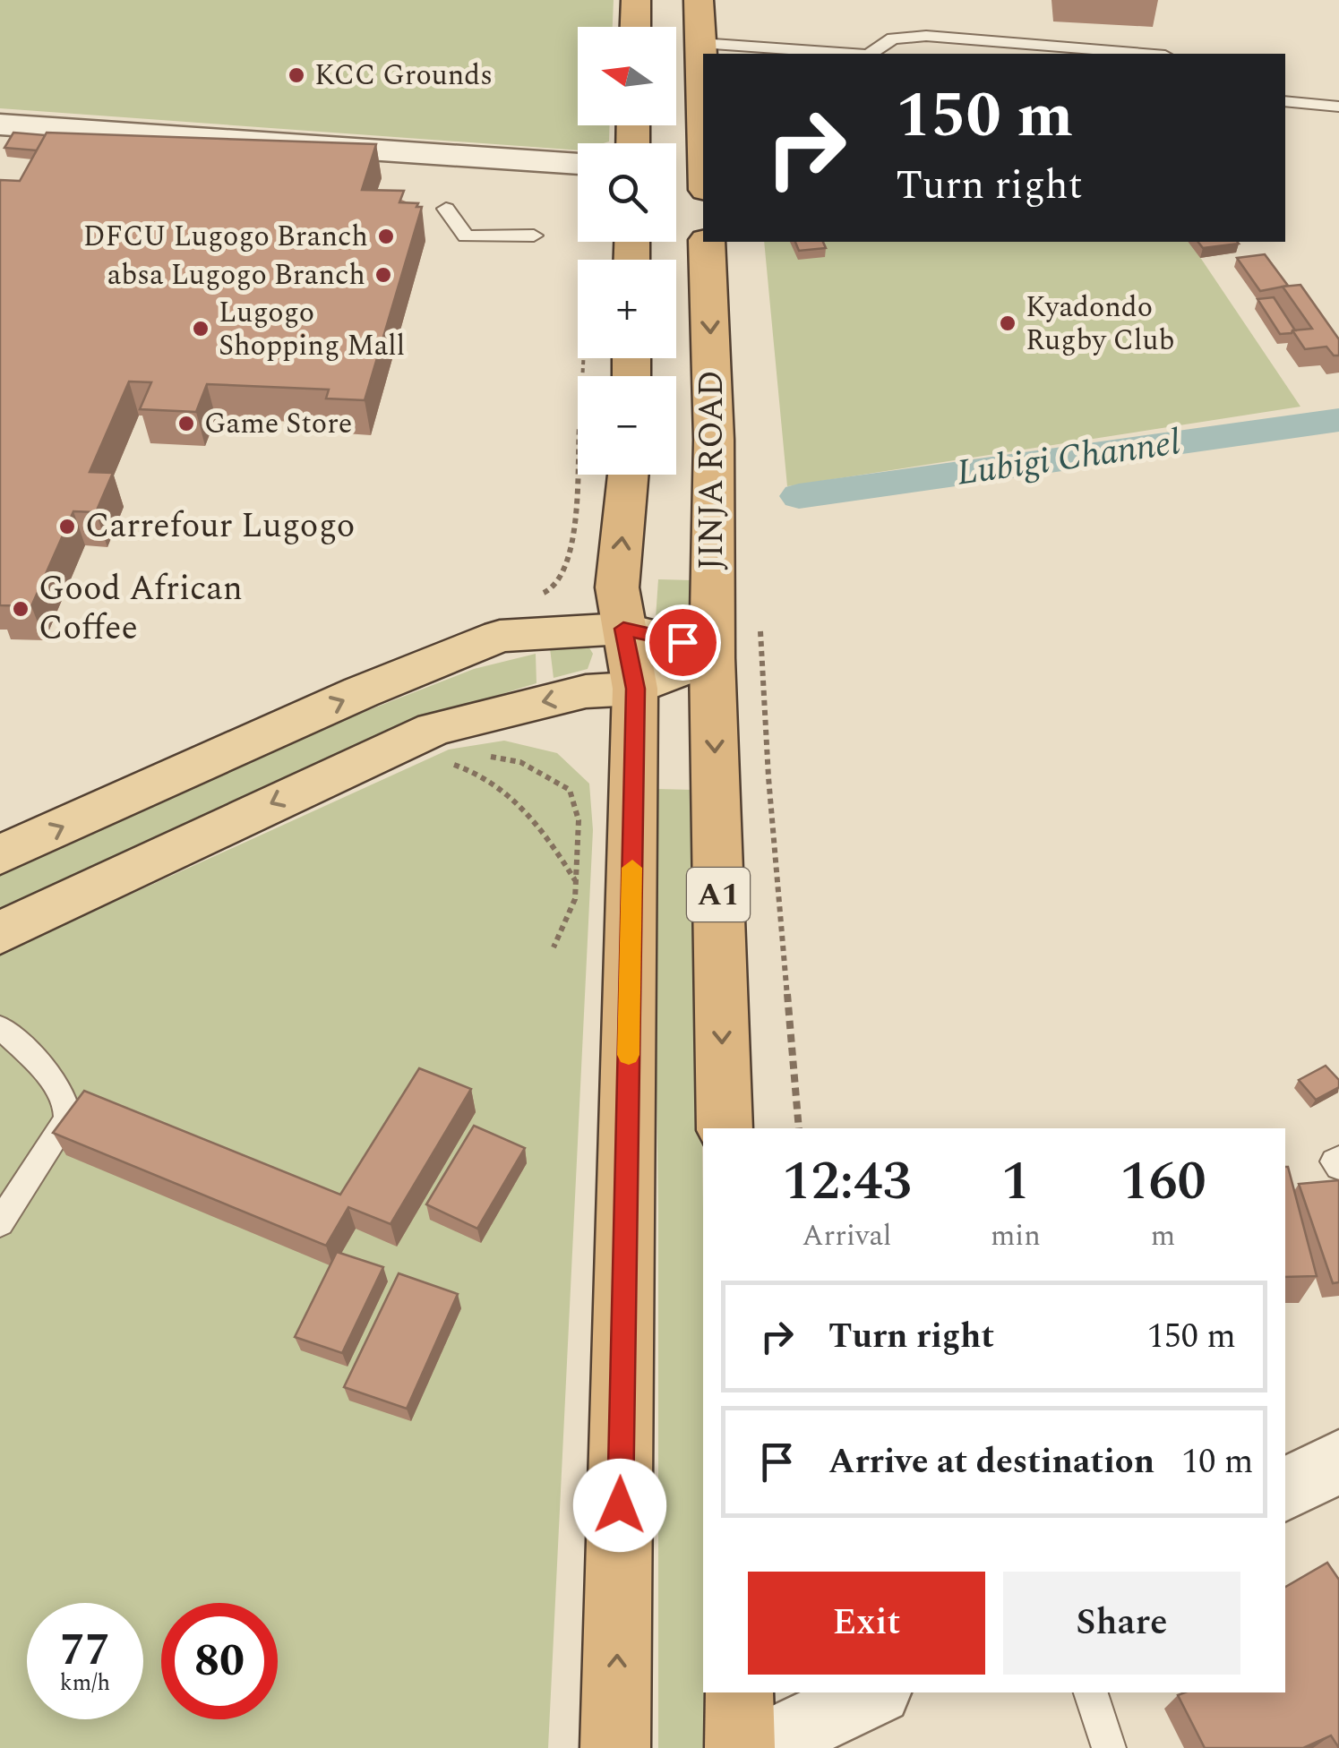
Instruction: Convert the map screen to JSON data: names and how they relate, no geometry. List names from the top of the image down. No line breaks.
{"streets":{"highway":["JINJA ROAD","A1"]},"water":["Lubigi Channel"],"places":["KCC Grounds","DFCU Lugogo Branch","absa Lugogo Branch","Kyadondo Rugby Club","Lugogo Shopping Mall","Game Store","Carrefour Lugogo","Good African Coffee"],"north":"left","page":{"map_buttons":["+","−"],"turn":["150 m","Turn right"],"eta":["12:43","Arrival","1","min","160","m"],"list":[{"name":"Turn right","value":"150 m"},{"name":"Arrive at destination","value":"10 m"}],"buttons":["Exit","Share"],"speed":"77 km/h","limit":"80"}}
